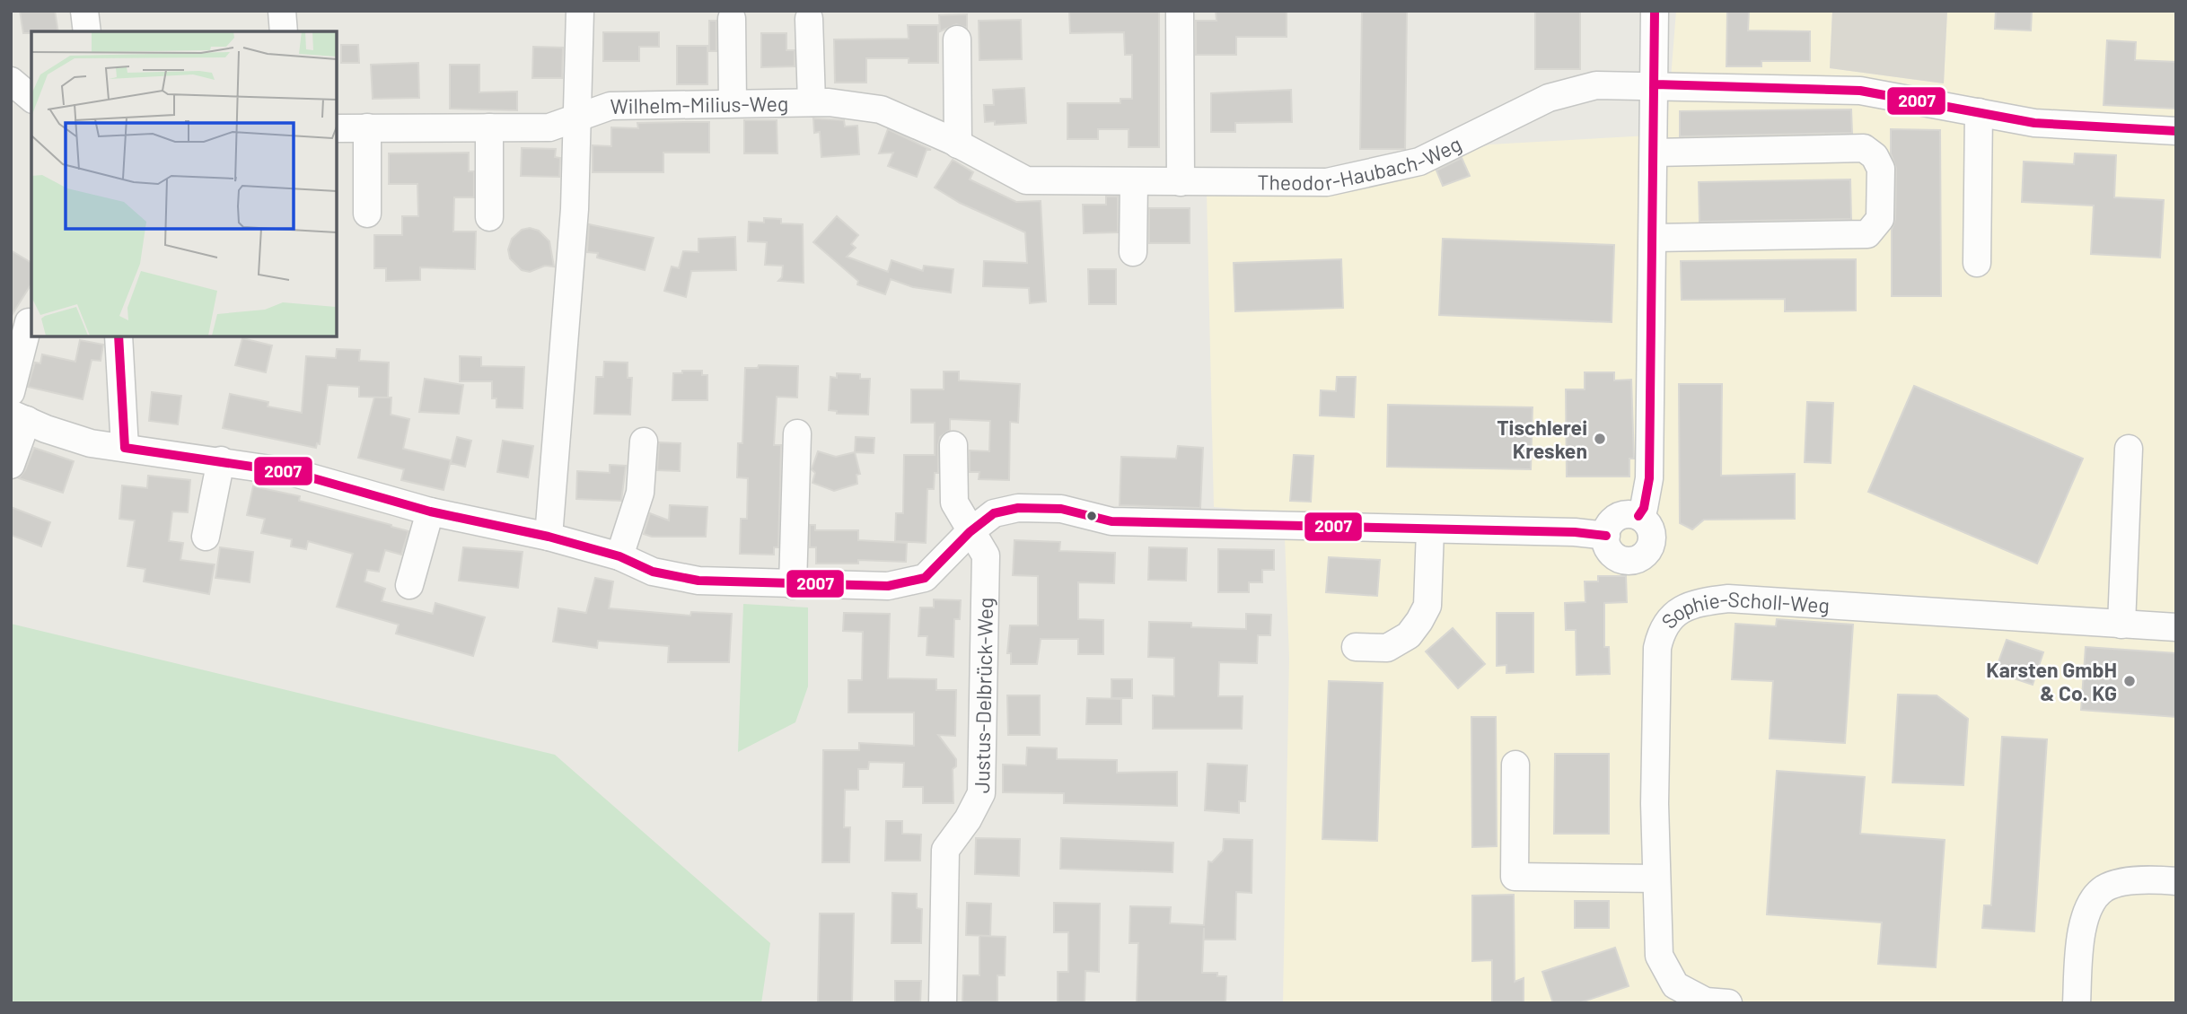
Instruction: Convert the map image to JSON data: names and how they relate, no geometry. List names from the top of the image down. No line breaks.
{"streets":{"street":["Wilhelm-Milius-Weg","Theodor-Haubach-Weg","Sophie-Scholl-Weg","Justus-Delbrück-Weg"]},"crossings":[["Wilhelm-Milius-Weg","Theodor-Haubach-Weg"]],"places":["Tischlerei Kresken","Karsten GmbH & Co. KG"],"lines":["transit line 2007"]}
